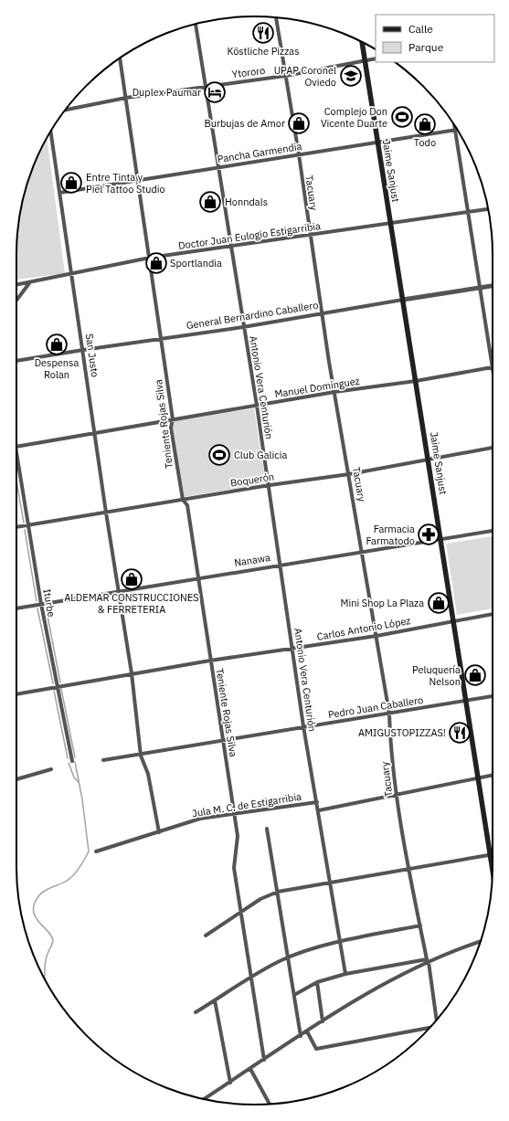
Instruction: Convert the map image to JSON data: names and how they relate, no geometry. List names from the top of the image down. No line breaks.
{"streets":{"main road":["Jaime Sanjust"],"street":["Ytororo","Pancha Garmendia","Tacuary","Doctor Juan Eulogio Estigarribia","General Bernardino Caballero","San Justo","Antonio Vera Centurión","Manuel Domínguez","Teniente Rojas Silva","Boquerón","Nanawa","Iturbe","Carlos Antonio López","Pedro Juan Caballero","Jula M. C. de Estigarribia"]},"crossings":[["Ytororo","Jaime Sanjust"],["Ytororo","Tacuary"],["Ytororo","Antonio Vera Centurión"],["Ytororo","Teniente Rojas Silva"],["Pancha Garmendia","Jaime Sanjust"],["Pancha Garmendia","Tacuary"],["Pancha Garmendia","San Justo"],["Pancha Garmendia","Antonio Vera Centurión"],["Pancha Garmendia","Teniente Rojas Silva"],["Jaime Sanjust","Doctor Juan Eulogio Estigarribia"],["Jaime Sanjust","General Bernardino Caballero"],["Jaime Sanjust","Manuel Domínguez"],["Jaime Sanjust","Boquerón"],["Jaime Sanjust","Nanawa"],["Jaime Sanjust","Carlos Antonio López"],["Jaime Sanjust","Pedro Juan Caballero"],["Tacuary","Doctor Juan Eulogio Estigarribia"],["Tacuary","General Bernardino Caballero"],["Tacuary","Manuel Domínguez"],["Tacuary","Boquerón"],["Tacuary","Nanawa"],["Tacuary","Carlos Antonio López"],["Tacuary","Pedro Juan Caballero"],["Doctor Juan Eulogio Estigarribia","San Justo"],["Doctor Juan Eulogio Estigarribia","Antonio Vera Centurión"],["Doctor Juan Eulogio Estigarribia","Teniente Rojas Silva"],["General Bernardino Caballero","San Justo"],["General Bernardino Caballero","Antonio Vera Centurión"],["General Bernardino Caballero","Teniente Rojas Silva"],["San Justo","Manuel Domínguez"],["San Justo","Boquerón"],["San Justo","Nanawa"],["San Justo","Carlos Antonio López"],["San Justo","Pedro Juan Caballero"],["San Justo","Jula M. C. de Estigarribia"],["Antonio Vera Centurión","Manuel Domínguez"],["Antonio Vera Centurión","Boquerón"],["Antonio Vera Centurión","Nanawa"],["Antonio Vera Centurión","Carlos Antonio López"],["Antonio Vera Centurión","Pedro Juan Caballero"],["Antonio Vera Centurión","Jula M. C. de Estigarribia"],["Manuel Domínguez","Teniente Rojas Silva"],["Teniente Rojas Silva","Boquerón"],["Teniente Rojas Silva","Nanawa"],["Teniente Rojas Silva","Carlos Antonio López"],["Teniente Rojas Silva","Pedro Juan Caballero"],["Teniente Rojas Silva","Jula M. C. de Estigarribia"],["Boquerón","Iturbe"],["Nanawa","Iturbe"],["Iturbe","Carlos Antonio López"]],"places":{"restaurant":["Köstliche Pizzas","AMIGUSTOPIZZAS!"],"school or university":["UPAP Coronel Oviedo"],"hotel":["Duplex Paumar"],"sports":["Complejo Don Vicente Duarte","Club Galicia"],"shop":["Burbujas de Amor","Todo","Entre Tinta y Piel Tattoo Studio","Honndals","Sportlandia","Despensa Rolan","ALDEMAR CONSTRUCCIONES & FERRETERIA","Mini Shop La Plaza","Peluquería Nelson"],"pharmacy":["Farmacia Farmatodo"]},"legend":["Calle","Parque"]}
